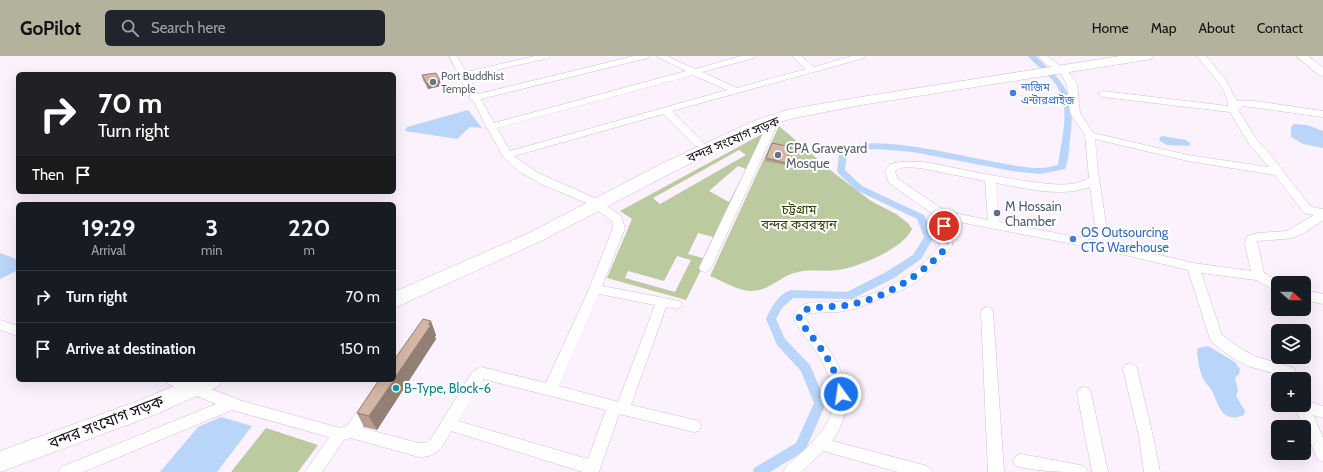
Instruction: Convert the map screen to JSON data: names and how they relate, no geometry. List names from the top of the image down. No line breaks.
{"streets":{"highway":["বন্দর সংযোগ সড়ক"]},"parks":["চট্টগ্রাম বন্দর কবরস্থান"],"places":["Port Buddhist Temple","নাজিম এন্টারপ্রাইজ","CPA Graveyard Mosque","M Hossain Chamber","OS Outsourcing CTG Warehouse","B-Type, Block-6"],"north":"right","page":{"header":"GoPilot","search":"Search here","nav":["Home","Map","About","Contact"],"turn":["70 m","Turn right"],"then":"Then","eta":["19:29","Arrival","3","min","220","m"],"list":[{"name":"Turn right","value":"70 m"},{"name":"Arrive at destination","value":"150 m"}],"map_buttons":["+","−"]}}
